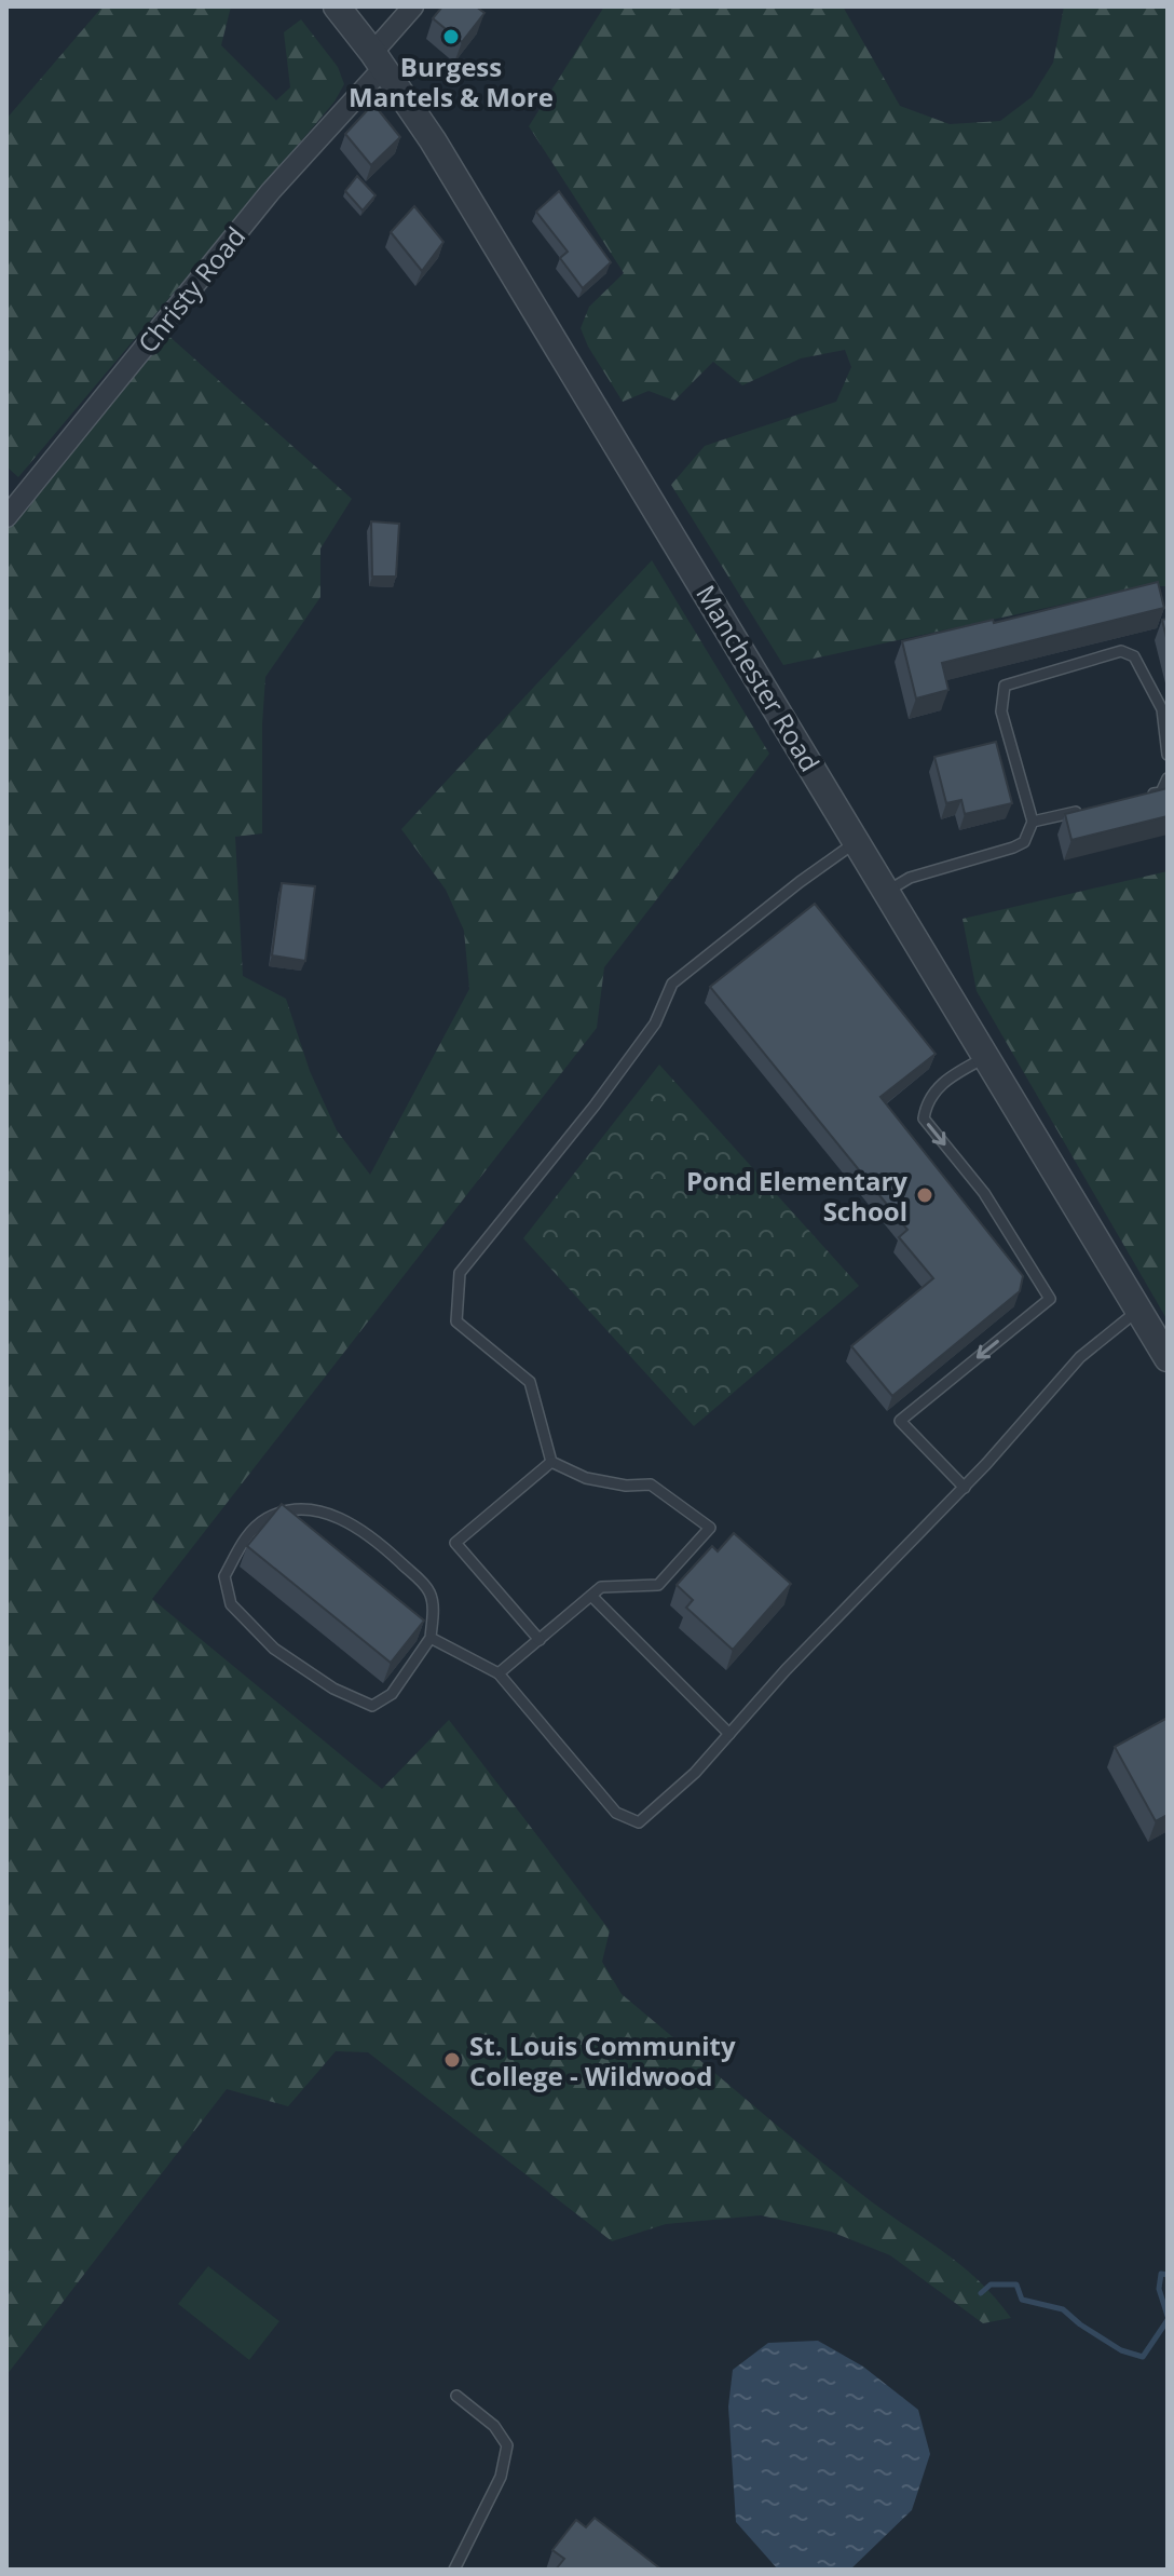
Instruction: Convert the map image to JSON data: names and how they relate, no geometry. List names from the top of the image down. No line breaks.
{"streets":{"street":["Christy Road","Manchester Road"]},"crossings":[["Christy Road","Manchester Road"]],"places":["Burgess Mantels & More","Pond Elementary School","St. Louis Community College - Wildwood"]}
